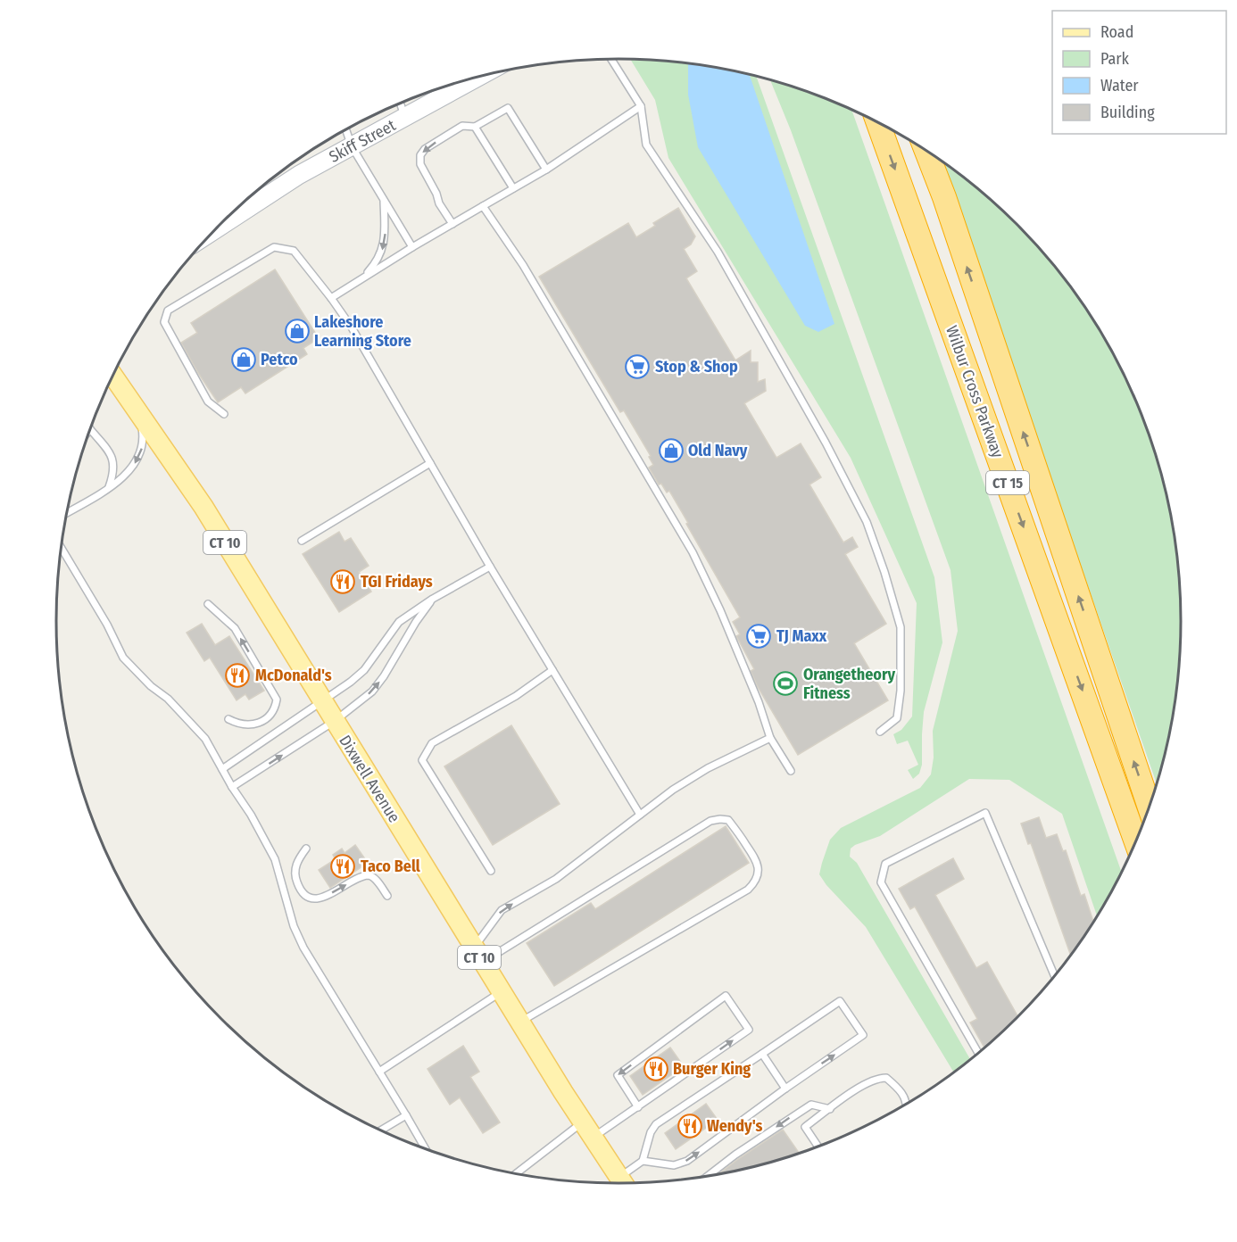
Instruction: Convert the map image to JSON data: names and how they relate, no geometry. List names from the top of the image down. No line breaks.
{"streets":{"highway":["Wilbur Cross Parkway","CT 15"],"main road":["Skiff Street","CT 10","Dixwell Avenue"]},"places":{"shop":["Lakeshore Learning Store","Petco","Old Navy"],"supermarket":["Stop & Shop","TJ Maxx"],"restaurant":["TGI Fridays","McDonald's","Taco Bell","Burger King","Wendy's"],"sports":["Orangetheory Fitness"]},"legend":["Road","Park","Water","Building"]}
